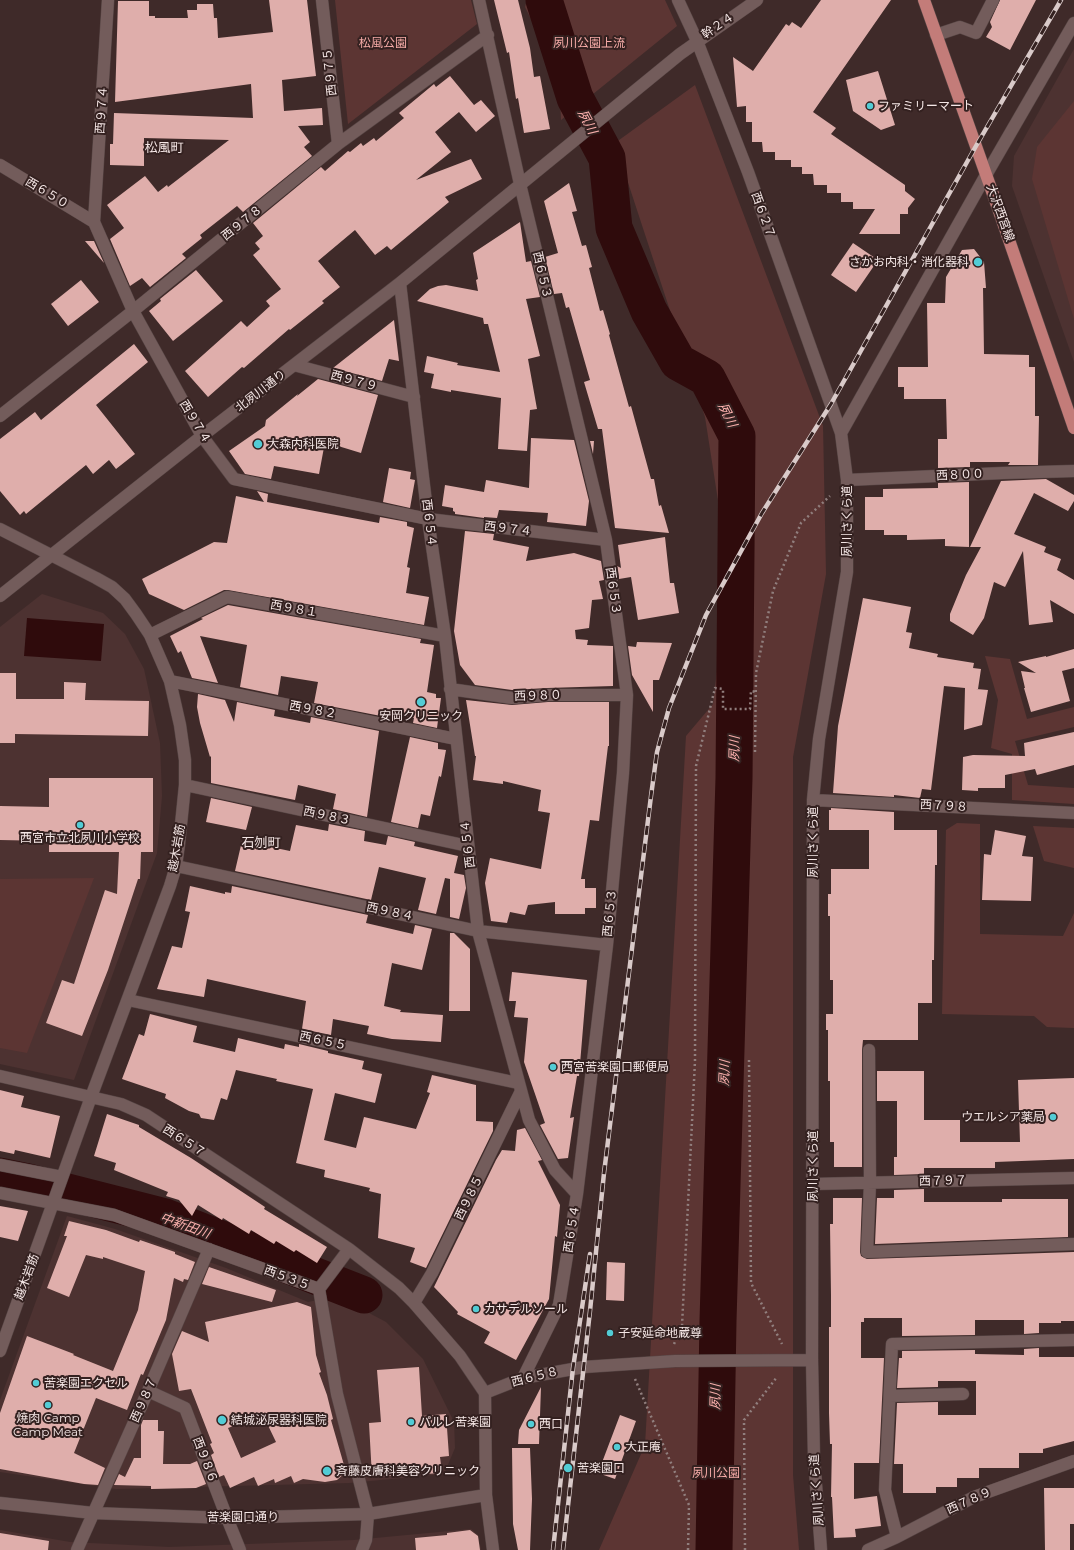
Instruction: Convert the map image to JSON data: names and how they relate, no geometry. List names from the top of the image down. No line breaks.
{"streets":{"main road":["大沢西宮線"],"street":["幹２４","西９７５","西９７４","西６５０","西６２７","西９７８","西６５３","西９７９","北夙川通り","西８００","夙川さくら道","西６５４","西９８１","西９８０","西９８２","西７９８","西９８３","越木岩筋","西９８４","西６５５","西６５７","西７９７","西９８５","西５３５","西６５８","西９８７","西９８６","西７８９","苦楽園口通り"]},"crossings":[["幹２４","西６２７"],["幹２４","西６５３"],["幹２４","北夙川通り"],["西９７５","西９７８"],["西９７４","西６５０"],["西９７４","西９７８"],["西９７４","西６５３"],["西９７４","北夙川通り"],["西９７４","西６５４"],["西６２７","夙川さくら道"],["西９７８","西６５３"],["西６５３","北夙川通り"],["西６５３","西６５４"],["西６５３","西９８０"],["西６５３","西９８４"],["西９７９","北夙川通り"],["西９７９","西６５４"],["北夙川通り","西６５４"],["北夙川通り","越木岩筋"],["西８００","夙川さくら道"],["夙川さくら道","西７９８"],["夙川さくら道","西７９７"],["夙川さくら道","西６５８"],["西６５４","西９８１"],["西６５４","西９８０"],["西６５４","西９８２"],["西６５４","西９８３"],["西６５４","西９８４"],["西６５４","西６５５"],["西６５４","西９８５"],["西６５４","西６５８"],["西９８１","越木岩筋"],["西９８２","越木岩筋"],["西９８３","越木岩筋"],["越木岩筋","西９８４"],["越木岩筋","西６５５"],["越木岩筋","西６５７"],["越木岩筋","西５３５"],["西６５５","西９８５"],["西５３５","西９８７"],["西５３５","苦楽園口通り"],["西９８７","西９８６"],["西９８７","苦楽園口通り"],["西９８６","苦楽園口通り"]],"districts":["松風町","石刎町"],"water":["夙川","中新田川"],"parks":["松風公園","夙川公園上流","夙川公園"],"places":["ファミリーマート","さかお内科・消化器科","大森内科医院","安岡クリニック","西宮市立北夙川小学校","西宮苦楽園口郵便局","ウエルシア薬局","カサデルソール","子安延命地蔵尊","苦楽園エクセル","焼肉 Camp Camp Meat","結城泌尿器科医院","パルレ苦楽園","西口","大正庵","苦楽園口","斉藤皮膚科美容クリニック"]}
